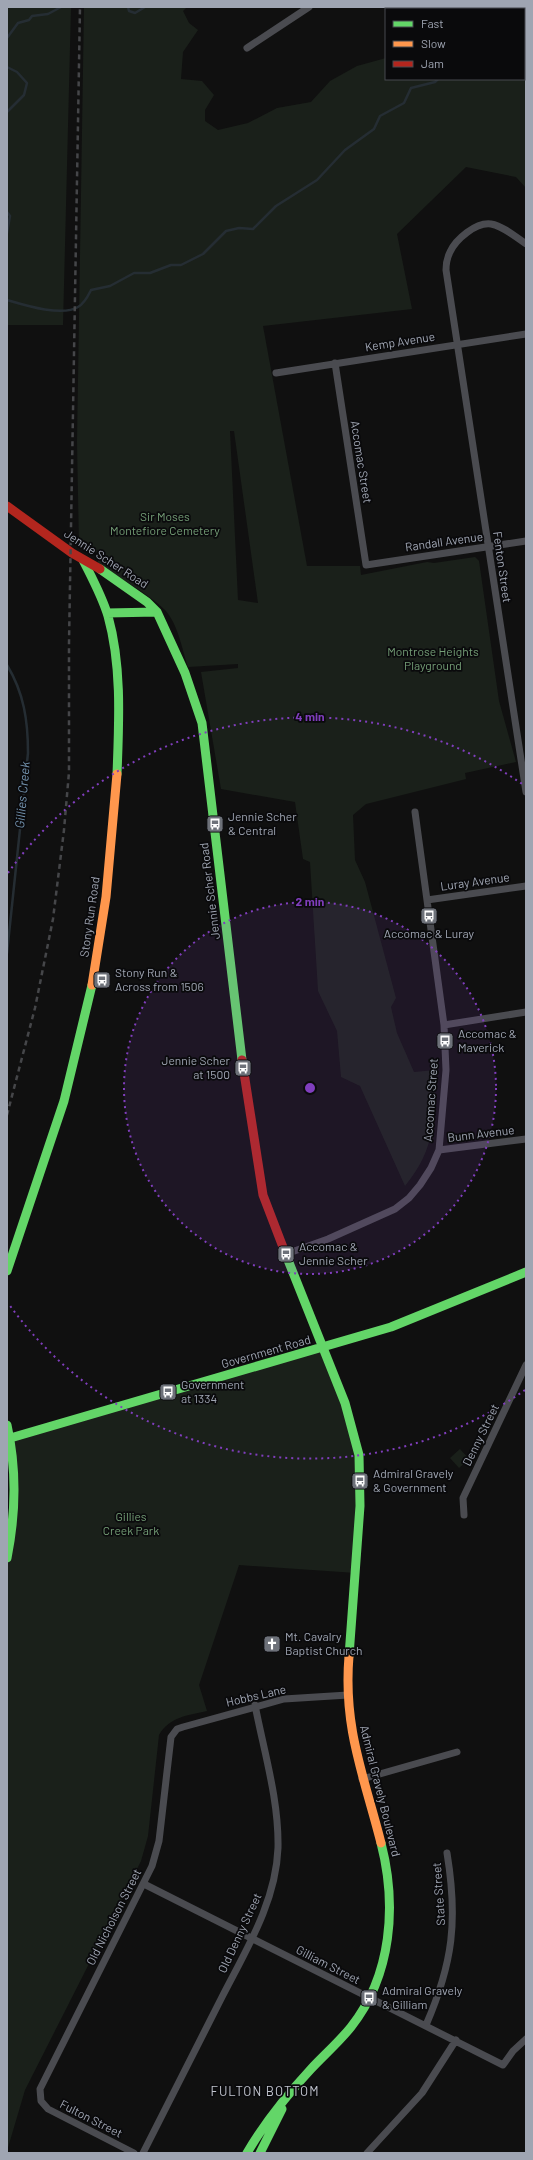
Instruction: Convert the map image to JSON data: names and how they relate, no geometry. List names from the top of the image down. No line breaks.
{"streets":{"street":["Kemp Avenue","Accomac Street","Randall Avenue","Jennie Scher Road","Fenton Street","Luray Avenue","Stony Run Road","Bunn Avenue","Government Road","Denny Street","Hobbs Lane","Admiral Gravely Boulevard","State Street","Old Nicholson Street","Old Denny Street","Gilliam Street","Fulton Street"]},"crossings":[["Kemp Avenue","Accomac Street"],["Kemp Avenue","Fenton Street"],["Accomac Street","Randall Avenue"],["Accomac Street","Jennie Scher Road"],["Accomac Street","Luray Avenue"],["Accomac Street","Bunn Avenue"],["Randall Avenue","Fenton Street"],["Jennie Scher Road","Stony Run Road"],["Jennie Scher Road","Government Road"],["Jennie Scher Road","Admiral Gravely Boulevard"],["Government Road","Admiral Gravely Boulevard"],["Hobbs Lane","Admiral Gravely Boulevard"],["Hobbs Lane","Old Nicholson Street"],["Hobbs Lane","Old Denny Street"],["Admiral Gravely Boulevard","Gilliam Street"],["State Street","Gilliam Street"],["Old Nicholson Street","Gilliam Street"],["Old Nicholson Street","Fulton Street"],["Old Denny Street","Gilliam Street"]],"districts":["FULTON BOTTOM"],"water":["Gillies Creek"],"parks":["Sir Moses Montefiore Cemetery","Montrose Heights Playground","Gillies Creek Park"],"places":{"bus stop":["Jennie Scher & Central","Accomac & Luray","Stony Run & Across from 1506","Accomac & Maverick","Jennie Scher at 1500","Accomac & Jennie Scher","Government at 1334","Admiral Gravely & Government","Admiral Gravely & Gilliam"],"church":["Mt. Cavalry Baptist Church"]},"legend":["Fast","Slow","Jam"],"rings":["4 min","2 min"]}
